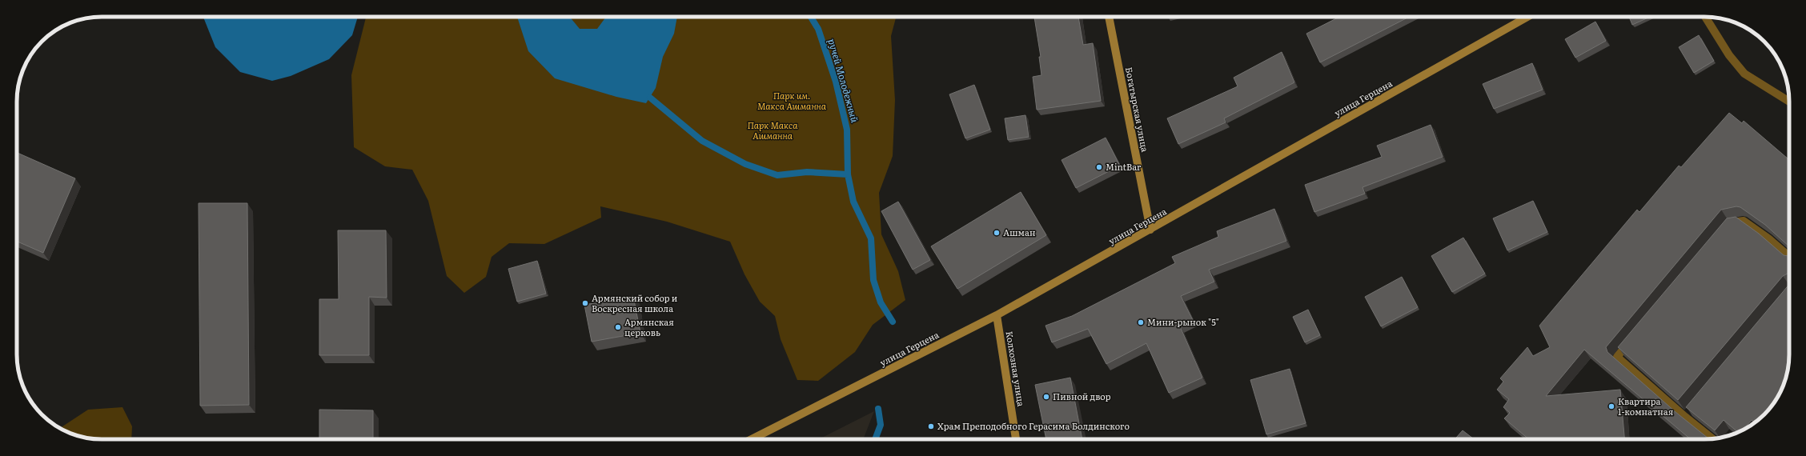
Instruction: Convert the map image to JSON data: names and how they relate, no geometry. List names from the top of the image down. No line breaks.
{"streets":{"main road":["улица Герцена","Богатырская улица","Колхозная улица"]},"crossings":[["улица Герцена","Богатырская улица"],["улица Герцена","Колхозная улица"]],"water":["ручей Молодежный"],"parks":["Парк им. Макса Ашманна","Парк Макса Ашманна"],"places":["MintBar","Ашман","Армянский собор и Воскресная школа","Мини-рынок \"5\"","Армянская церковь","Пивной двор","Квартира 1-комнатная","Храм Преподобного Герасима Болдинского"]}
